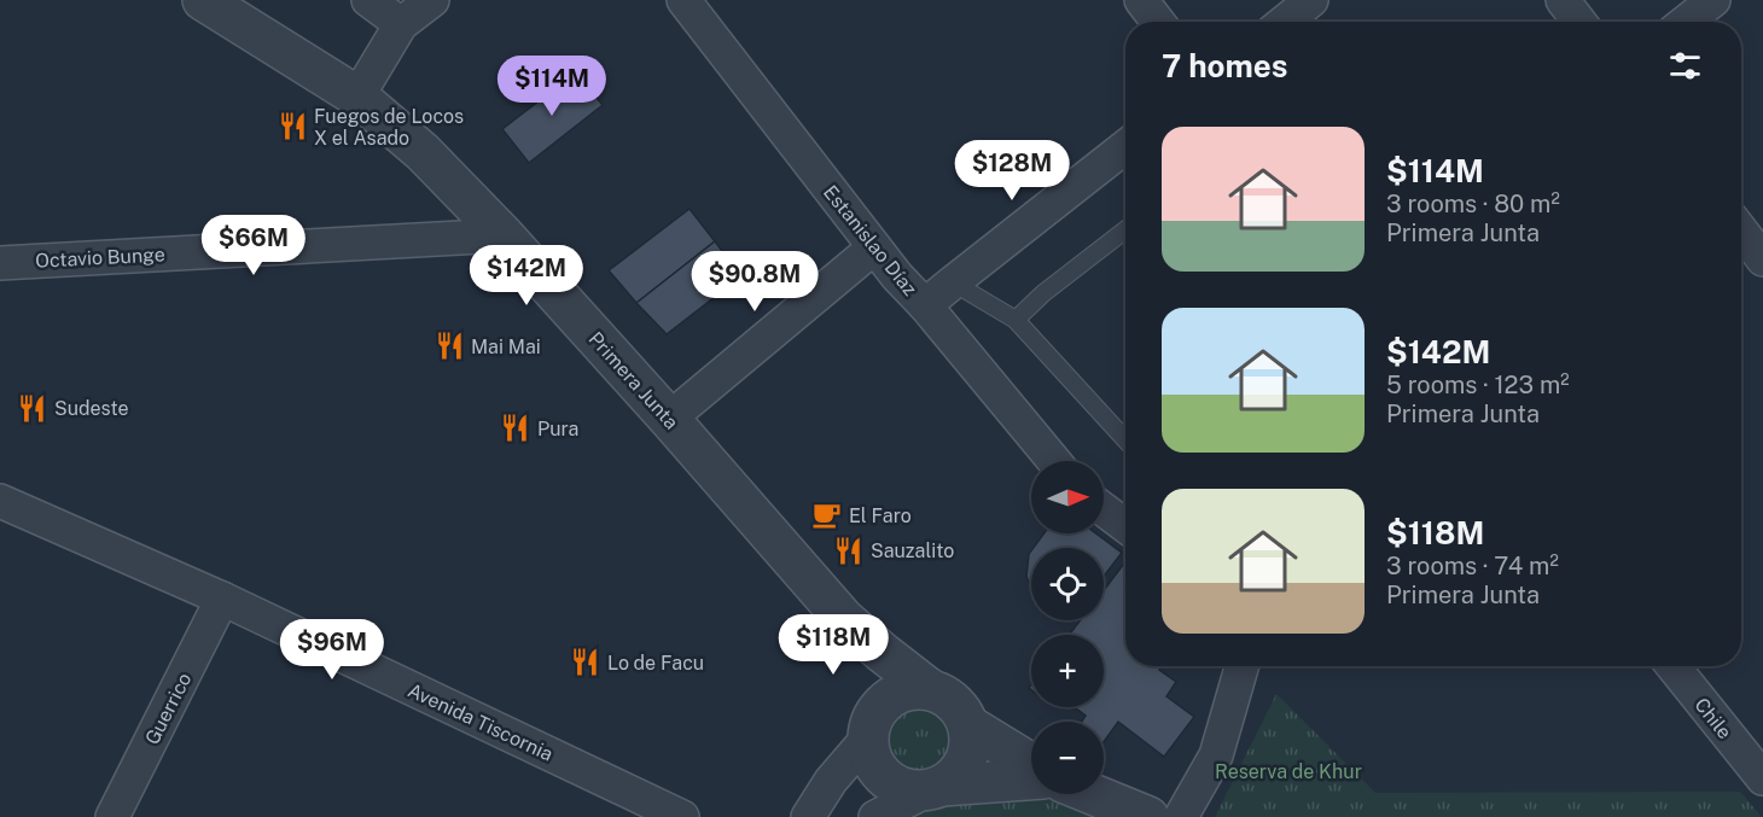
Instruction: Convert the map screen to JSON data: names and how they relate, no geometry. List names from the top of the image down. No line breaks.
{"streets":{"street":["Estanislao Díaz","Octavio Bunge","Primera Junta","Guerrico","Chile","Avenida Tiscornia"]},"crossings":[["Octavio Bunge","Primera Junta"],["Guerrico","Avenida Tiscornia"]],"parks":["Reserva de Khur"],"places":{"restaurant":["Fuegos de Locos X el Asado","Mai Mai","Sudeste","Pura","Sauzalito","Lo de Facu"],"cafe":["El Faro"]},"north":"right","page":{"heading":"7 homes","price":["$114M","$128M","$66M","$142M","$90.8M","$118M","$96M"],"list":[{"name":"$114M","note":"3 rooms · 80 m² · Primera Junta"},{"name":"$142M","note":"5 rooms · 123 m² · Primera Junta"},{"name":"$118M","note":"3 rooms · 74 m² · Primera Junta"}],"map_buttons":["+","−"]}}
